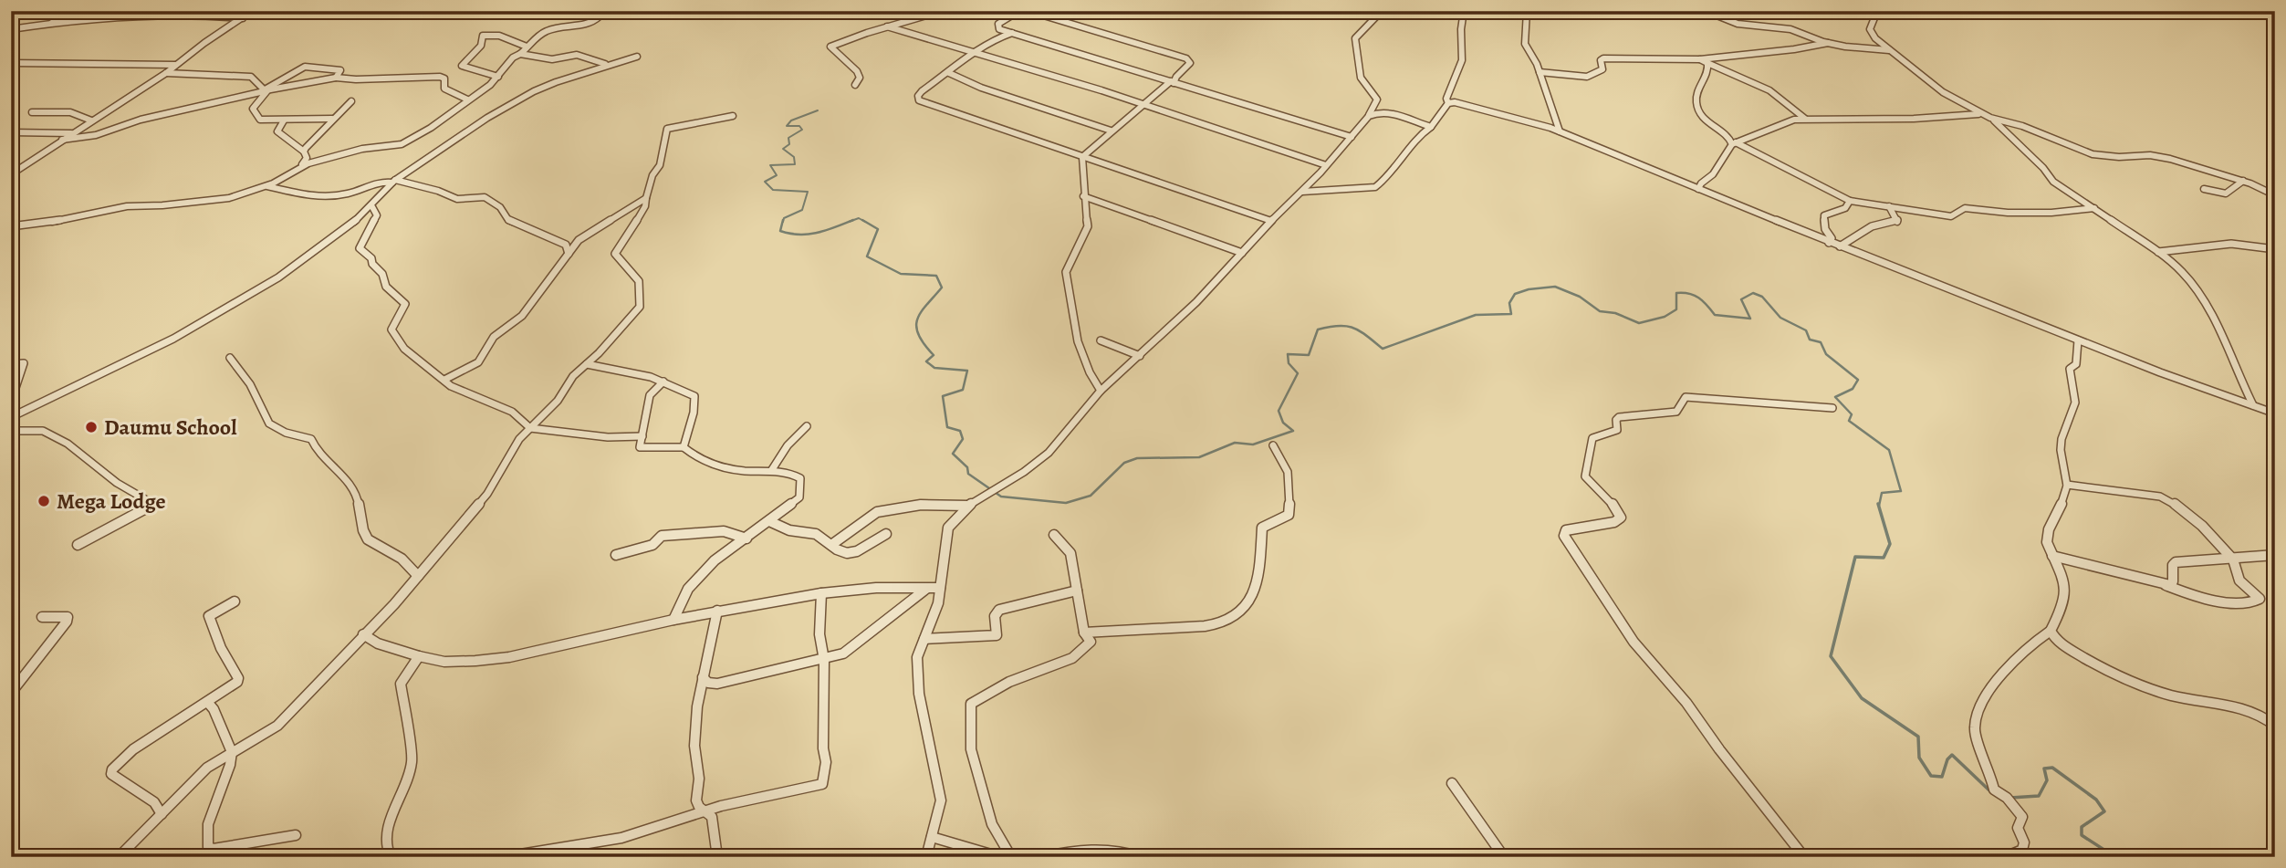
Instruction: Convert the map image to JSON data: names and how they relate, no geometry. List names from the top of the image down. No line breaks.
{"places":["Daumu School","Mega Lodge"]}
